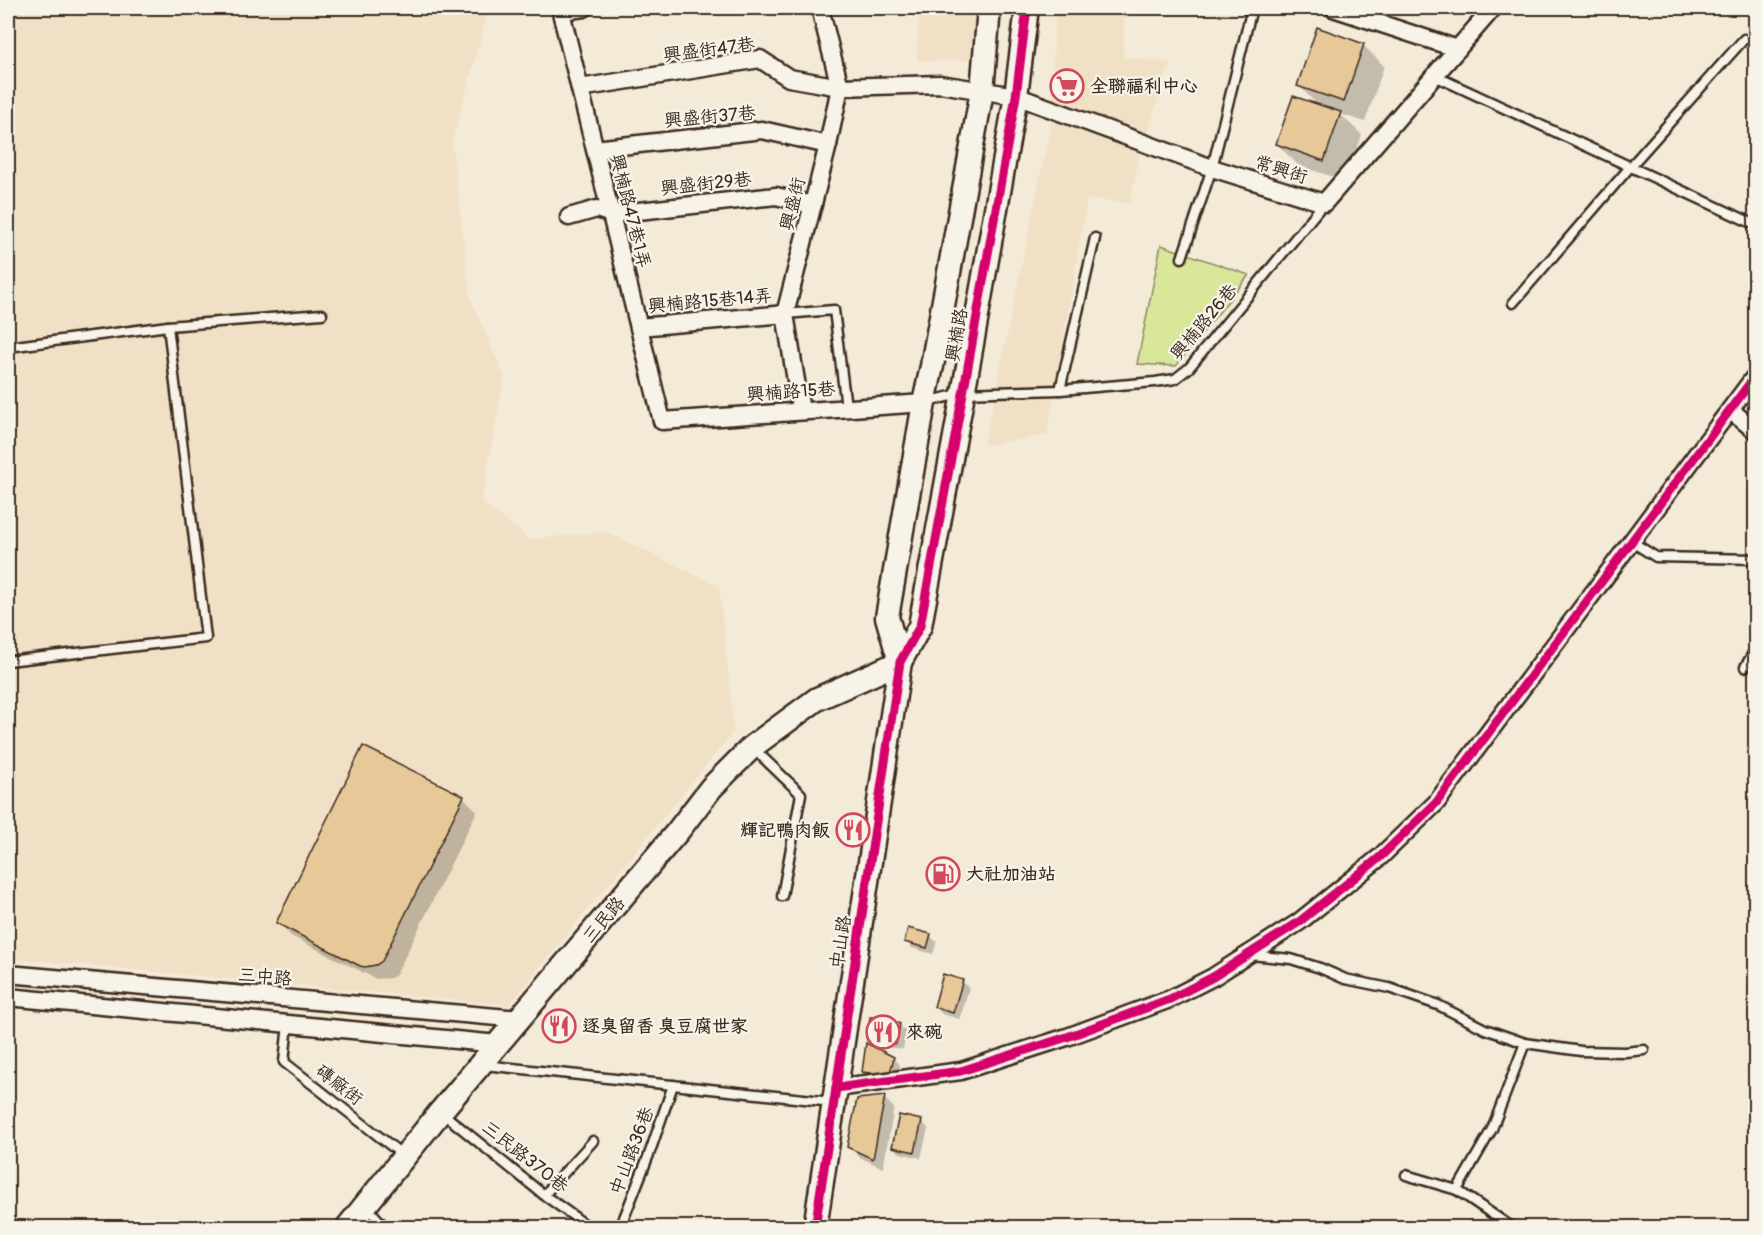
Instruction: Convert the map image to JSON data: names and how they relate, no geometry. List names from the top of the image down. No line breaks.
{"streets":{"street":["興盛街47巷","興盛街37巷","常興街","興盛街29巷","興盛街","興楠路47巷1弄","興楠路15巷14弄","興楠路","興楠路15巷","三民路","中山路","三中路"],"lane":["興楠路26巷","磚廠街","中山路36巷","三民路370巷"]},"crossings":[["興盛街47巷","常興街"],["興盛街47巷","興盛街"],["興盛街47巷","興楠路47巷1弄"],["興盛街47巷","興楠路"],["興盛街37巷","興盛街"],["興盛街37巷","興楠路47巷1弄"],["常興街","興楠路26巷"],["常興街","興楠路"],["興盛街29巷","興盛街"],["興盛街29巷","興楠路47巷1弄"],["興盛街","興楠路15巷14弄"],["興盛街","興楠路15巷"],["興楠路47巷1弄","興楠路15巷14弄"],["興楠路47巷1弄","興楠路15巷"],["興楠路26巷","興楠路"],["興楠路26巷","興楠路15巷"],["興楠路","興楠路15巷"],["興楠路","三民路"],["興楠路","中山路"],["三民路","中山路"],["三民路","三中路"],["三民路","磚廠街"],["三民路","三民路370巷"]],"places":{"supermarket":["全聯福利中心"],"restaurant":["輝記鴨肉飯","逐臭留香 臭豆腐世家","來碗"],"fuel station":["大社加油站"]}}
